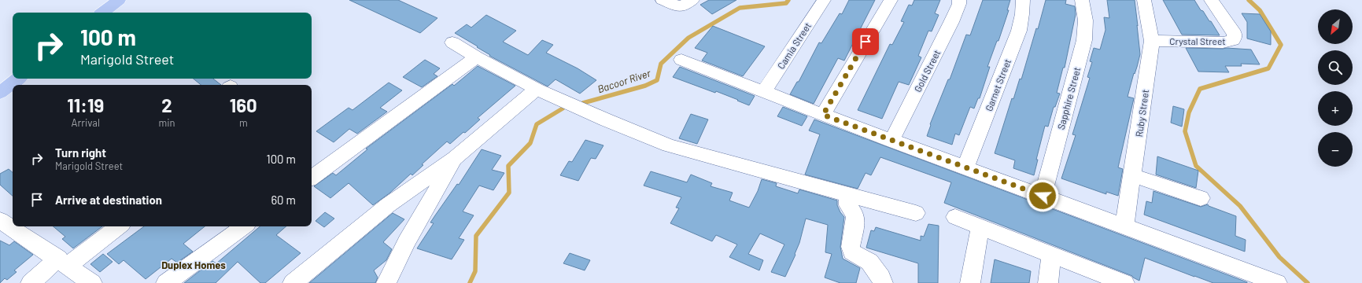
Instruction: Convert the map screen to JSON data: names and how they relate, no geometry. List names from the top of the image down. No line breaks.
{"streets":{"street":["Crystal Street","Camia Street","Gold Street","Garnet Street","Sapphire Street","Ruby Street"]},"crossings":[["Crystal Street","Ruby Street"]],"districts":["Duplex Homes"],"water":["Bacoor River"],"north":"bottom left","page":{"map_buttons":["+","−"],"turn":["100 m","Marigold Street"],"eta":["11:19","Arrival","2","min","160","m"],"list":[{"name":"Turn right","note":"Marigold Street","value":"100 m"},{"name":"Arrive at destination","value":"60 m"}]}}
